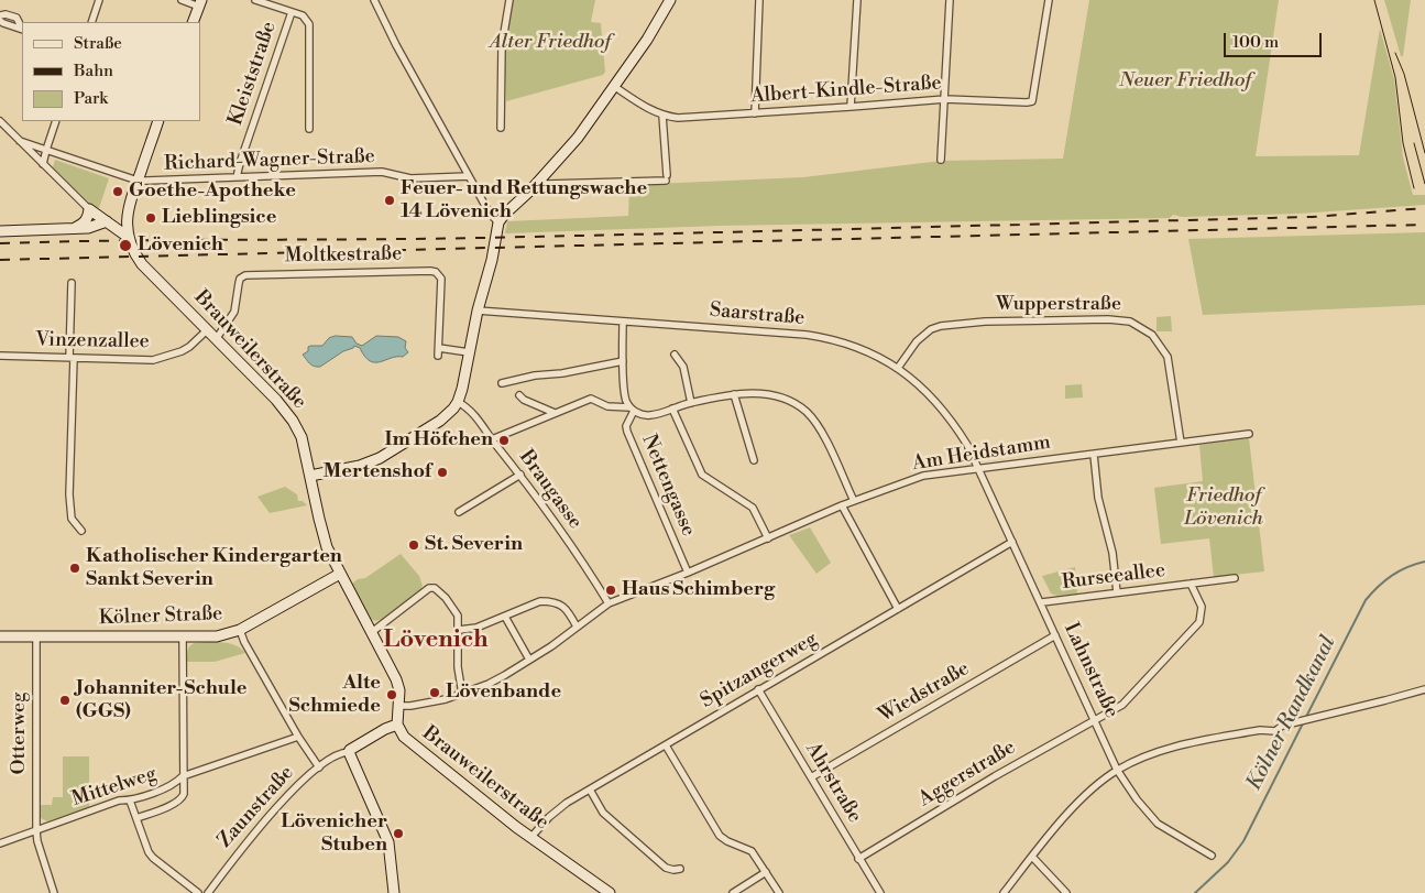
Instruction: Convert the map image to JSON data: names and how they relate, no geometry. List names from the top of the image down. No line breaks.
{"streets":{"street":["Kleiststraße","Albert-Kindle-Straße","Richard-Wagner-Straße","Moltkestraße","Wupperstraße","Saarstraße","Vinzenzallee","Brauweilerstraße","Am Heidstamm","Nettengasse","Braugasse","Rurseeallee","Kölner Straße","Spitzangerweg","Lahnstraße","Wiedstraße","Otterweg","Aggerstraße","Ahrstraße","Mittelweg","Zaunstraße"]},"crossings":[["Kleiststraße","Richard-Wagner-Straße"],["Moltkestraße","Brauweilerstraße"],["Wupperstraße","Saarstraße"],["Wupperstraße","Am Heidstamm"],["Saarstraße","Am Heidstamm"],["Saarstraße","Lahnstraße"],["Vinzenzallee","Brauweilerstraße"],["Brauweilerstraße","Am Heidstamm"],["Brauweilerstraße","Kölner Straße"],["Brauweilerstraße","Spitzangerweg"],["Brauweilerstraße","Zaunstraße"],["Am Heidstamm","Nettengasse"],["Am Heidstamm","Braugasse"],["Am Heidstamm","Lahnstraße"],["Rurseeallee","Lahnstraße"],["Rurseeallee","Aggerstraße"],["Kölner Straße","Otterweg"],["Spitzangerweg","Lahnstraße"],["Spitzangerweg","Ahrstraße"],["Lahnstraße","Wiedstraße"],["Lahnstraße","Aggerstraße"],["Wiedstraße","Ahrstraße"],["Otterweg","Mittelweg"],["Aggerstraße","Ahrstraße"]],"districts":["Lövenich"],"water":["Kölner Randkanal"],"parks":["Alter Friedhof","Neuer Friedhof","Friedhof Lövenich"],"places":["Goethe-Apotheke","Feuer- und Rettungswache 14 Lövenich","Lieblingsice","Lövenich","Im Höfchen","Mertenshof","St. Severin","Katholischer Kindergarten Sankt Severin","Haus Schimberg","Lövenbande","Alte Schmiede","Johanniter-Schule (GGS)","Lövenicher Stuben"],"legend":["Straße","Bahn","Park"],"scale_bar":"100 m"}
